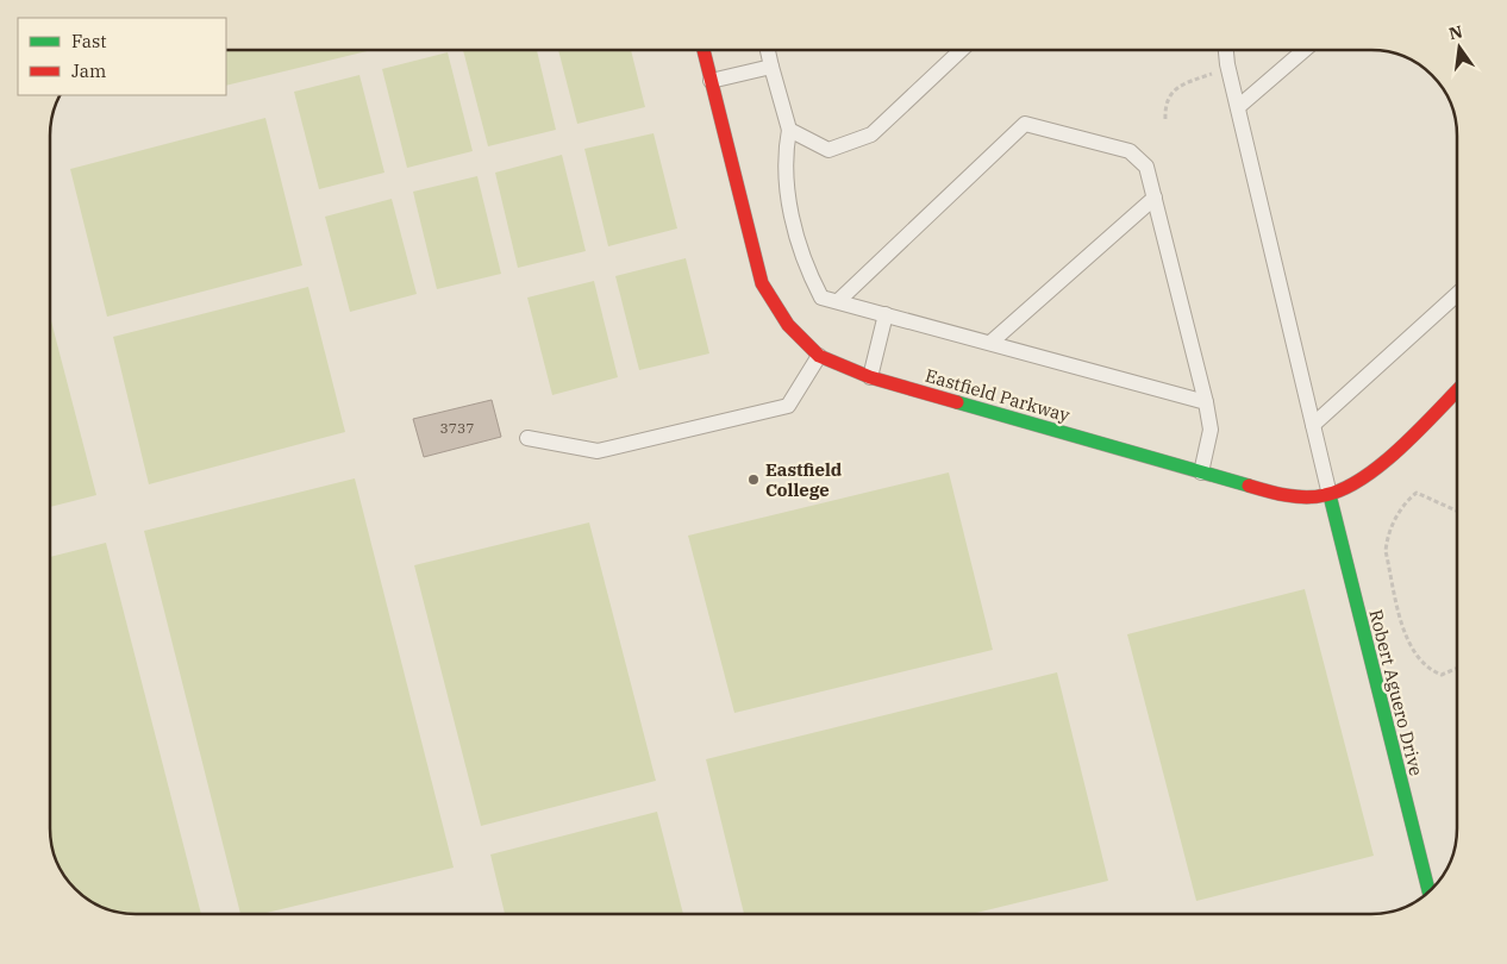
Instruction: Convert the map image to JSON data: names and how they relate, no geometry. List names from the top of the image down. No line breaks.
{"streets":{"street":["Eastfield Parkway","Robert Aguero Drive"]},"crossings":[["Eastfield Parkway","Robert Aguero Drive"]],"places":["Eastfield College"],"house_numbers":["3737"],"legend":["Fast","Jam"],"north":"top"}
